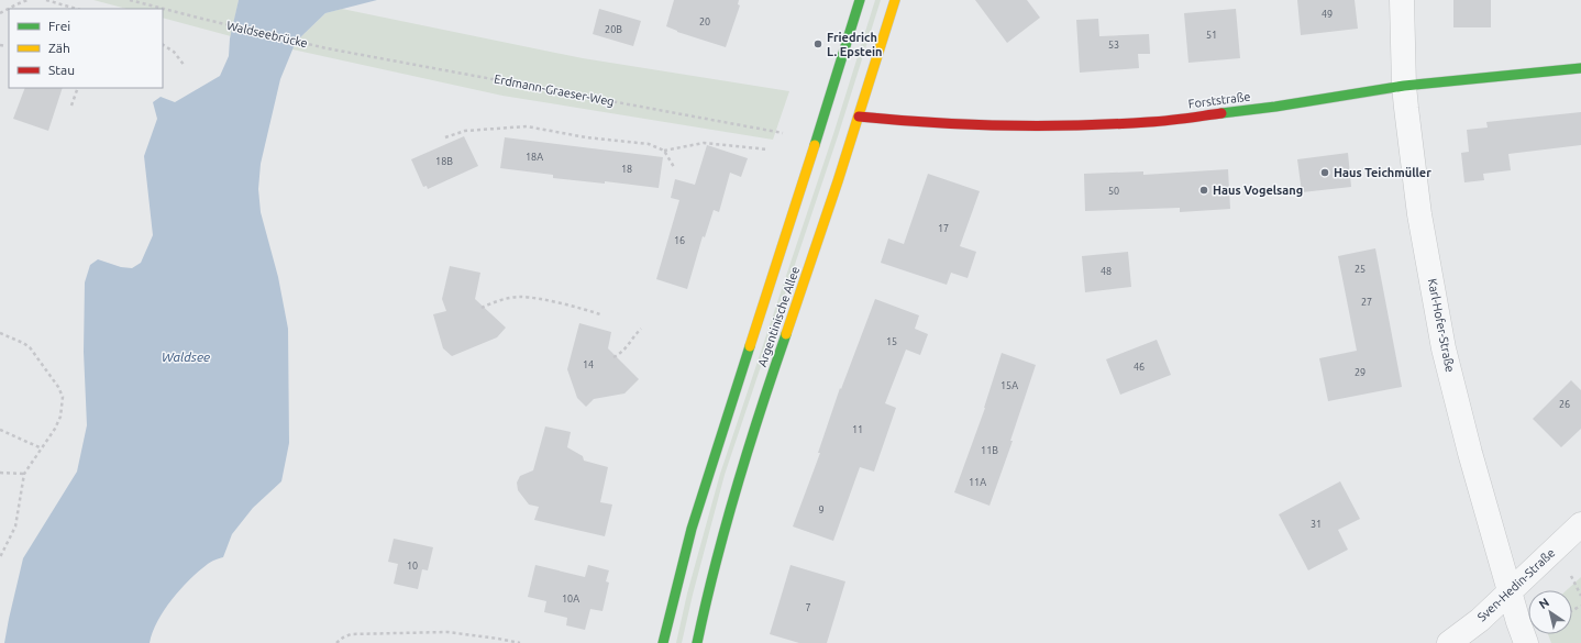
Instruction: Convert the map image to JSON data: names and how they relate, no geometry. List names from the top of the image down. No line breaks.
{"streets":{"main road":["Forststraße","Argentinische Allee"],"street":["Karl-Hofer-Straße","Sven-Hedin-Straße"],"path":["Waldseebrücke","Erdmann-Graeser-Weg"]},"crossings":[["Waldseebrücke","Erdmann-Graeser-Weg"],["Forststraße","Argentinische Allee"],["Forststraße","Karl-Hofer-Straße"],["Karl-Hofer-Straße","Sven-Hedin-Straße"]],"water":["Waldsee"],"places":["Friedrich L. Epstein","Haus Teichmüller","Haus Vogelsang"],"house_numbers":["49","20","20B","51","53","18A","18B","18","50","17","16","25","48","27","15","14","46","29","15A","26","11","11B","11A","9","31","10","10A","7"],"legend":["Frei","Zäh","Stau"],"north":"top left"}
